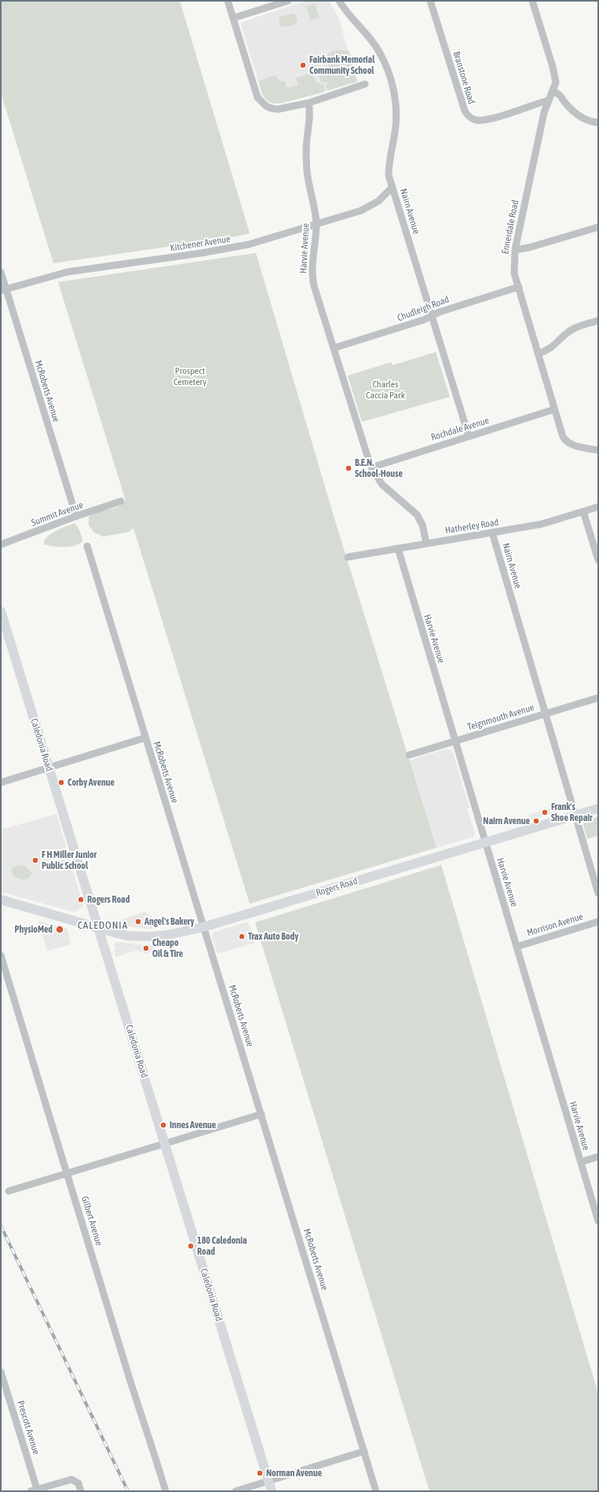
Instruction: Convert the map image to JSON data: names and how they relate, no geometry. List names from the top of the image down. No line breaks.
{"streets":{"street":["Branstone Road","Nairn Avenue","Ennerdale Road","Kitchener Avenue","Harvie Avenue","Chudleigh Road","McRoberts Avenue","Rochdale Avenue","Summit Avenue","Hatherley Road","Teignmouth Avenue","Caledonia Road","Rogers Road","Morrison Avenue","Gilbert Avenue","Prescott Avenue"]},"crossings":[["Branstone Road","Ennerdale Road"],["Nairn Avenue","Kitchener Avenue"],["Nairn Avenue","Chudleigh Road"],["Nairn Avenue","Rochdale Avenue"],["Nairn Avenue","Hatherley Road"],["Nairn Avenue","Teignmouth Avenue"],["Nairn Avenue","Rogers Road"],["Ennerdale Road","Chudleigh Road"],["Ennerdale Road","Rochdale Avenue"],["Kitchener Avenue","Harvie Avenue"],["Kitchener Avenue","McRoberts Avenue"],["Harvie Avenue","Chudleigh Road"],["Harvie Avenue","Rochdale Avenue"],["Harvie Avenue","Hatherley Road"],["Harvie Avenue","Teignmouth Avenue"],["Harvie Avenue","Rogers Road"],["Harvie Avenue","Morrison Avenue"],["McRoberts Avenue","Summit Avenue"],["McRoberts Avenue","Rogers Road"],["Caledonia Road","Rogers Road"]],"districts":["CALEDONIA"],"parks":["Prospect Cemetery","Charles Caccia Park"],"places":["Fairbank Memorial Community School","B.E.N. School-House","Corby Avenue","Frank's Shoe Repair","Nairn Avenue","F H Miller Junior Public School","Rogers Road","Angel's Bakery","PhysioMed","Trax Auto Body","Cheapo Oil & Tire","Innes Avenue","180 Caledonia Road","Norman Avenue"]}
